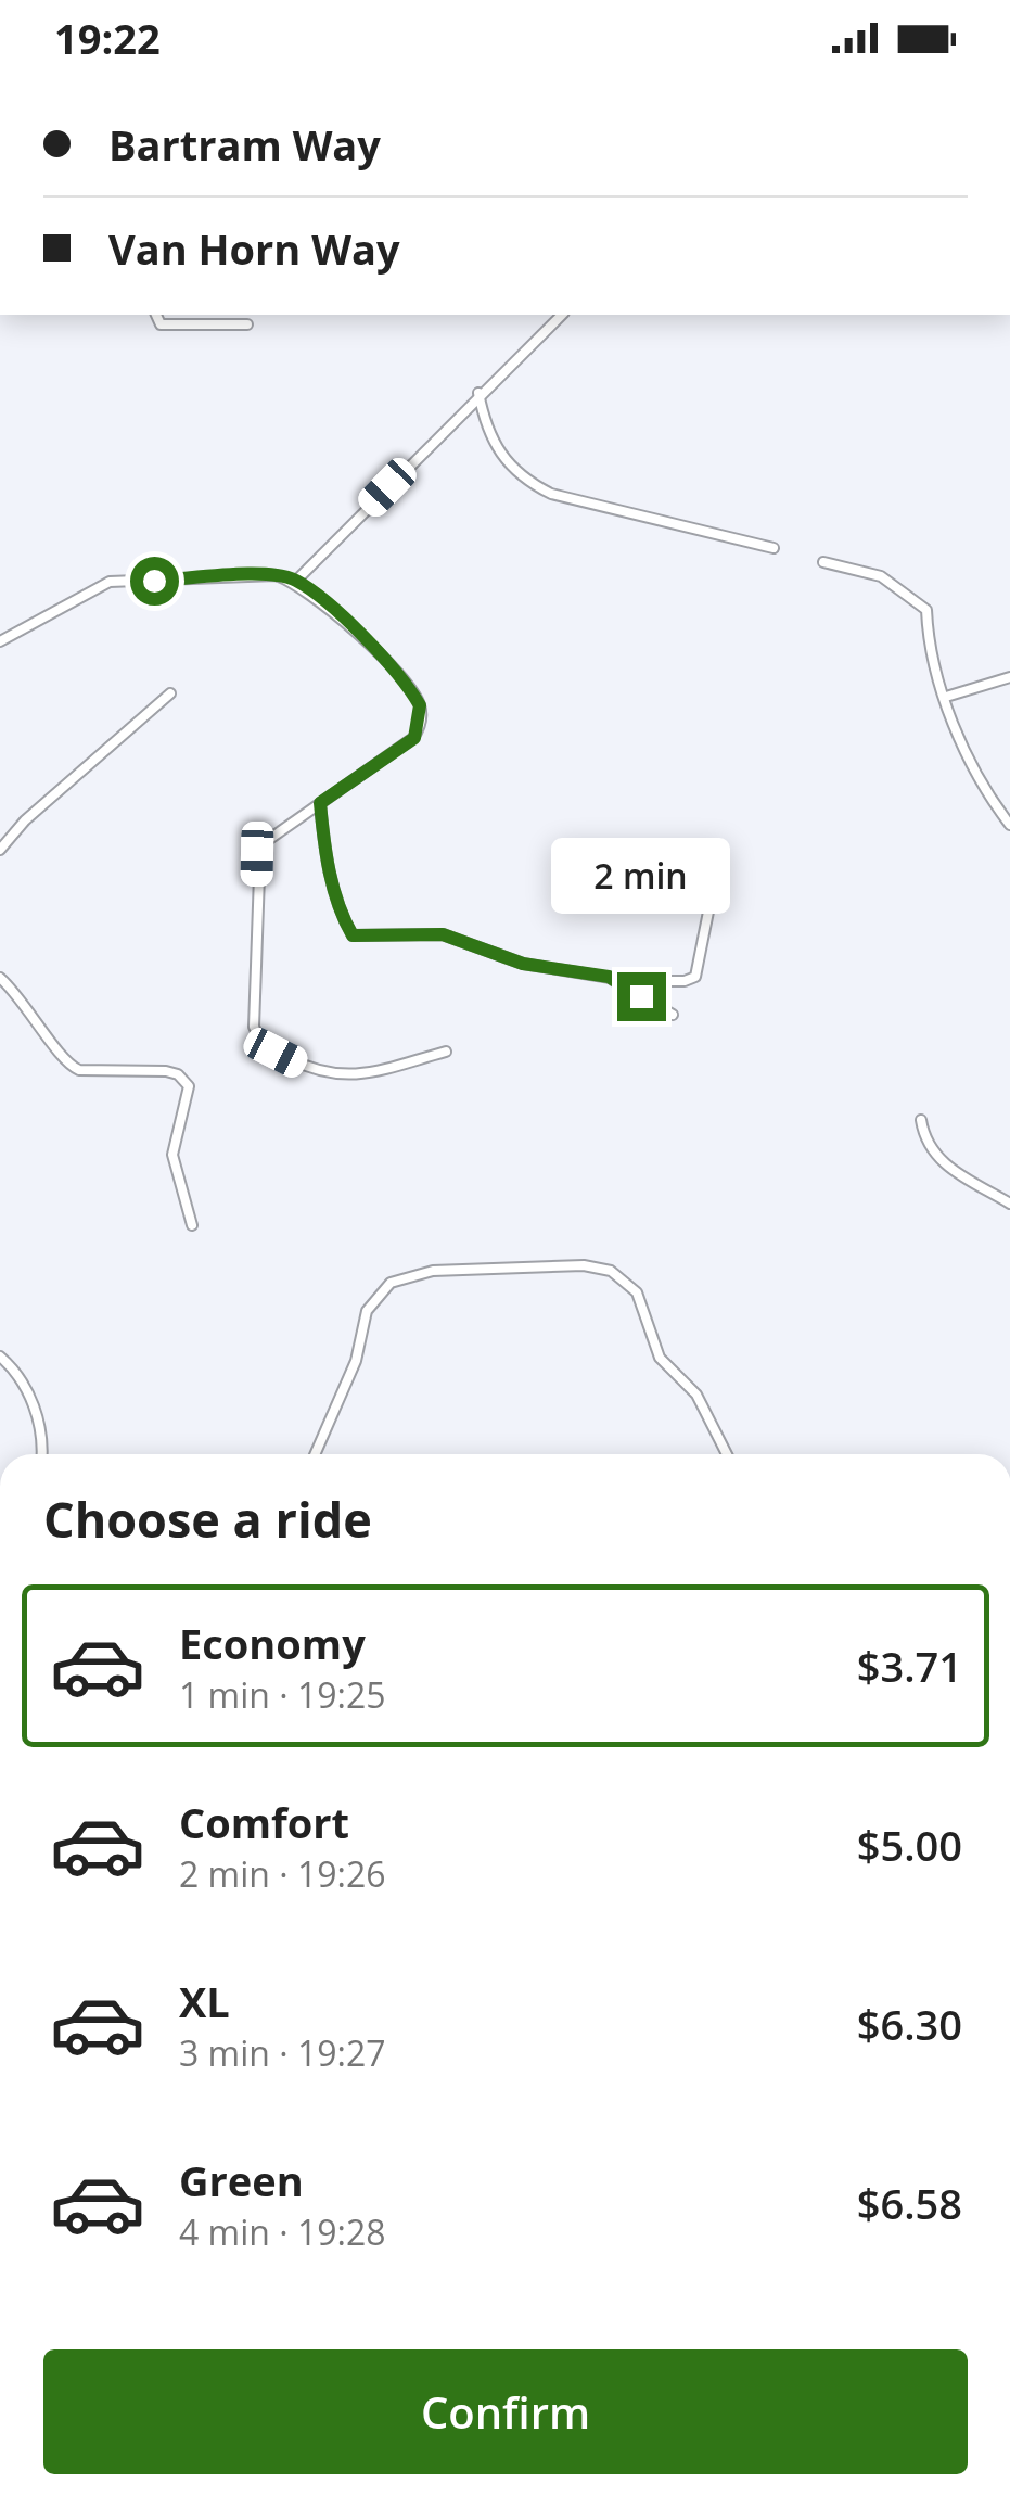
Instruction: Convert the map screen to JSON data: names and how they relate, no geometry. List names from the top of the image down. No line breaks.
{"page":{"status":"19:22","banner":["Bartram Way","Van Horn Way"],"bubble":"2 min","heading":"Choose a ride","list":[{"name":"Economy","note":"1 min · 19:25","value":"$3.71"},{"name":"Comfort","note":"2 min · 19:26","value":"$5.00"},{"name":"XL","note":"3 min · 19:27","value":"$6.30"},{"name":"Green","note":"4 min · 19:28","value":"$6.58"}],"buttons":"Confirm"}}
